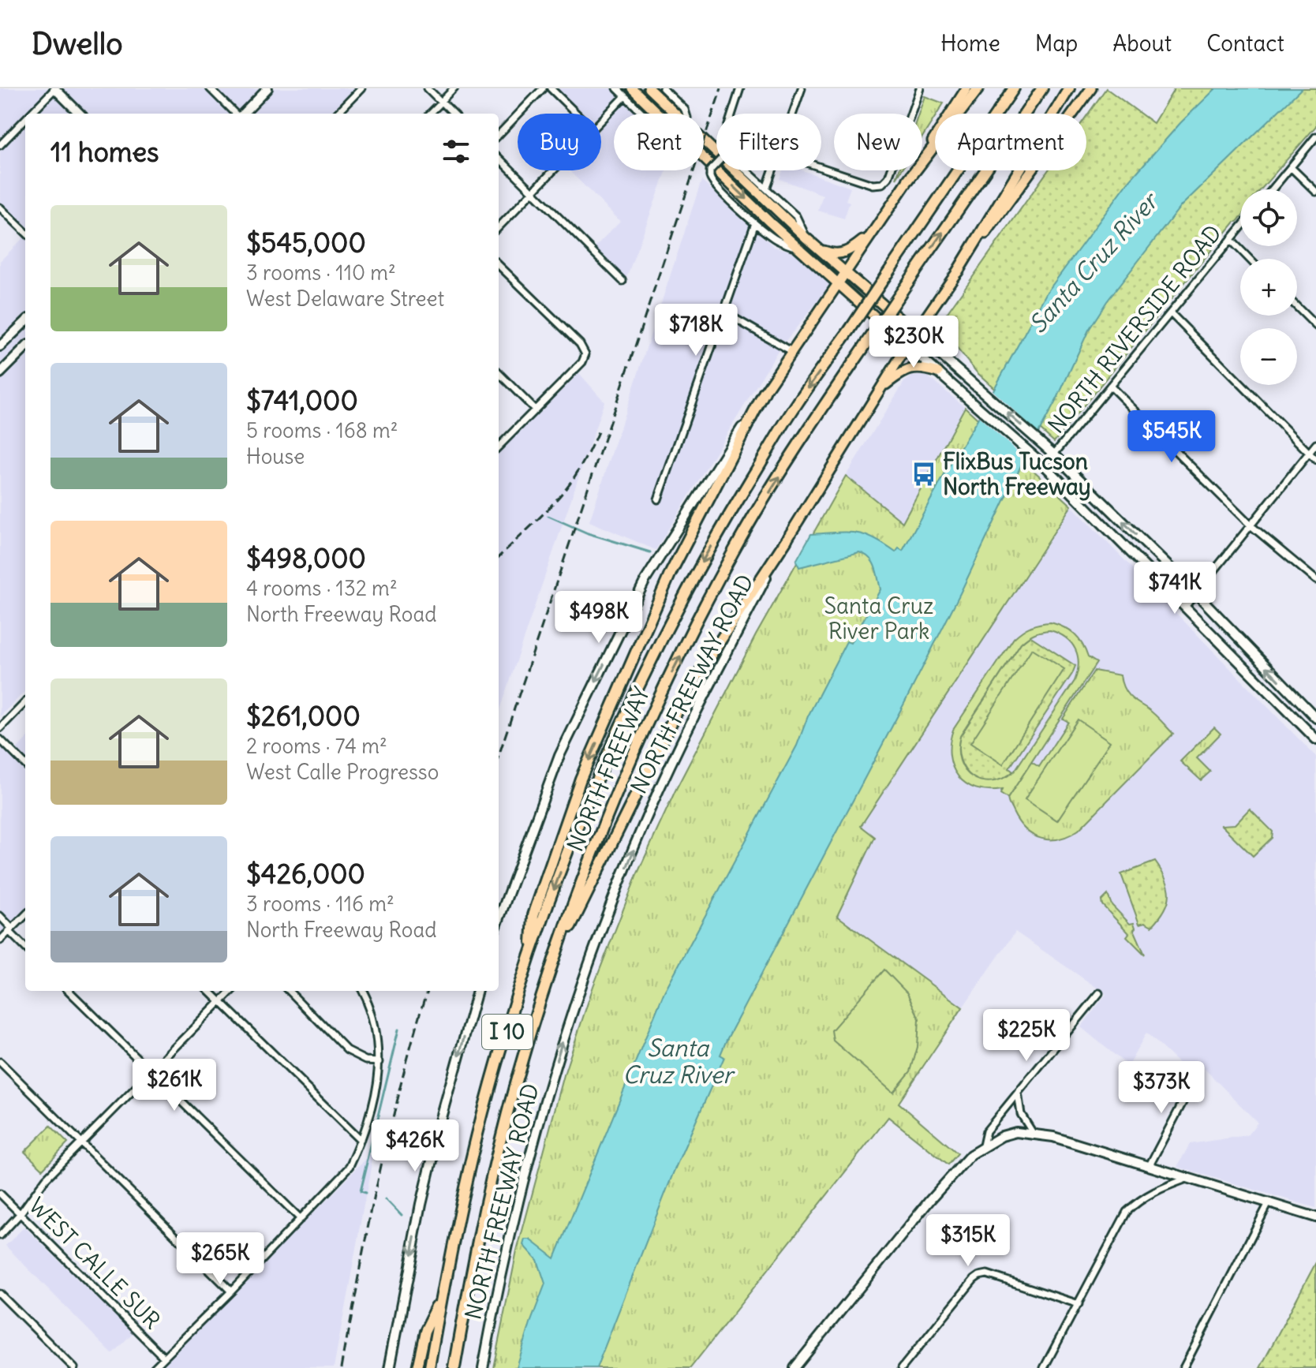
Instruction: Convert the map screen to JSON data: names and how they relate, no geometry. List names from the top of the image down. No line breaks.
{"streets":{"highway":["NORTH FREEWAY","I 10"],"main road":["NORTH FREEWAY ROAD"],"street":["NORTH RIVERSIDE ROAD","WEST CALLE SUR"]},"one_way":["NORTH FREEWAY ROAD"],"water":["Santa Cruz River"],"parks":["Santa Cruz River Park"],"places":{"bus stop":["FlixBus Tucson North Freeway"]},"page":{"header":"Dwello","nav":["Home","Map","About","Contact"],"chip":["Buy","Rent","Filters","New","Apartment"],"heading":"11 homes","map_buttons":["+","−"],"list":[{"name":"$545,000","note":"3 rooms · 110 m² · West Delaware Street"},{"name":"$741,000","note":"5 rooms · 168 m² · House"},{"name":"$498,000","note":"4 rooms · 132 m² · North Freeway Road"},{"name":"$261,000","note":"2 rooms · 74 m² · West Calle Progresso"},{"name":"$426,000","note":"3 rooms · 116 m² · North Freeway Road"}],"price":["$718K","$230K","$545K","$741K","$498K","$225K","$261K","$373K","$426K","$315K","$265K"]}}
